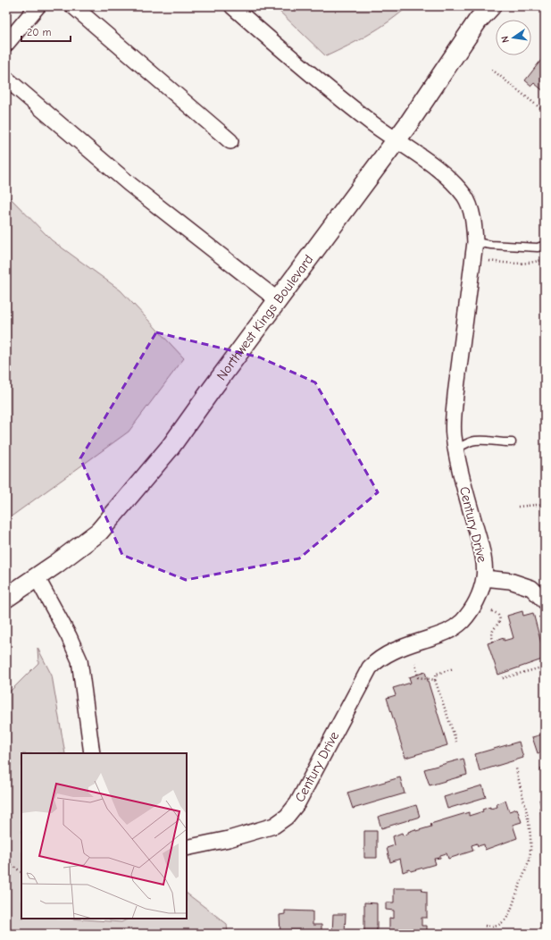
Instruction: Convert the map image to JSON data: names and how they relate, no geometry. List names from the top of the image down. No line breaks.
{"streets":{"street":["Northwest Kings Boulevard","Century Drive"]},"crossings":[["Northwest Kings Boulevard","Century Drive"]],"scale_bar":"20 m","north":"left"}
